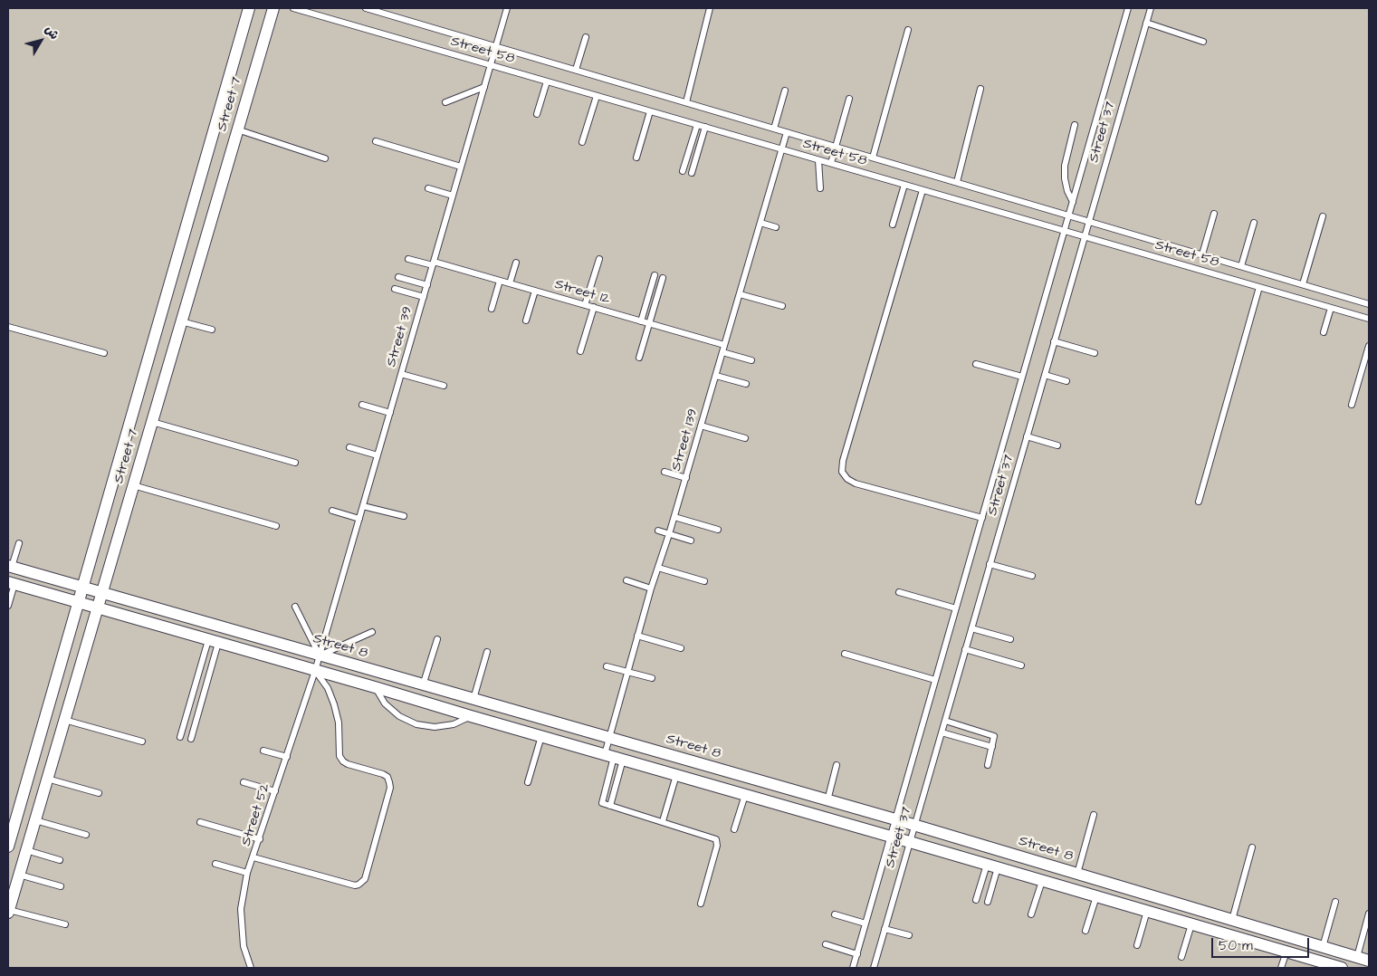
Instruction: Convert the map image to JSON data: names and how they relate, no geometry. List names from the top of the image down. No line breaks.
{"streets":{"street":["Street 7","Street 8"],"lane":["Street 58","Street 37","Street 12","Street 39","Street 139","Street 52"]},"crossings":[["Street 58","Street 37"],["Street 58","Street 39"],["Street 58","Street 139"],["Street 7","Street 8"],["Street 37","Street 8"],["Street 12","Street 39"],["Street 12","Street 139"],["Street 39","Street 8"],["Street 39","Street 52"],["Street 139","Street 8"]],"scale_bar":"50 m","north":"top right"}
